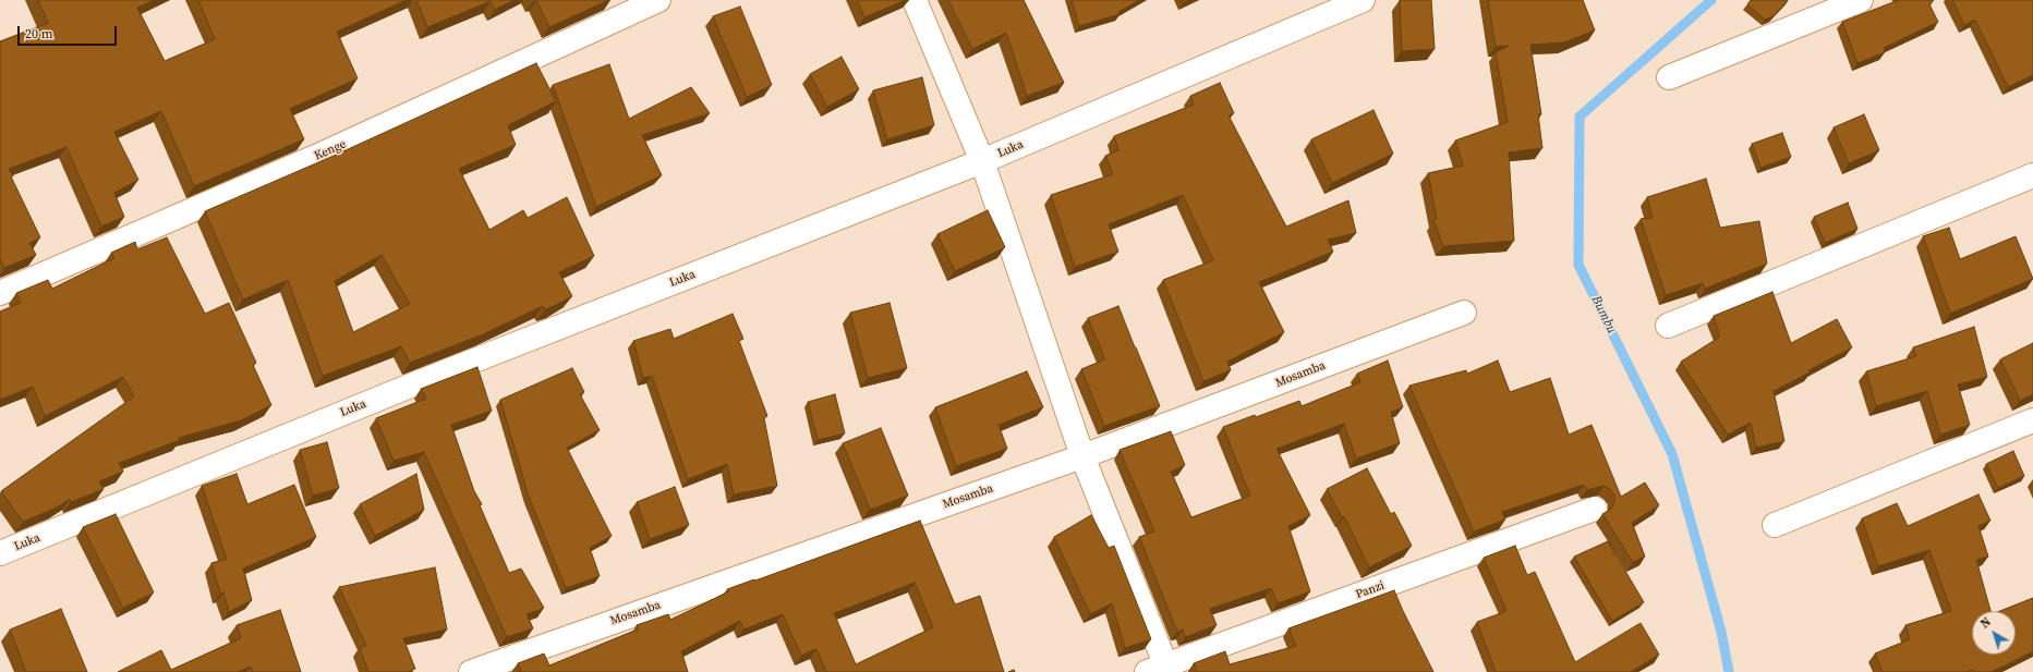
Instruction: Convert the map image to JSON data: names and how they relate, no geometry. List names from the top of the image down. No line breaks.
{"streets":{"street":["Luka","Kenge","Mosamba","Panzi"]},"water":["Bumbu"],"scale_bar":"20 m","north":"top left"}
